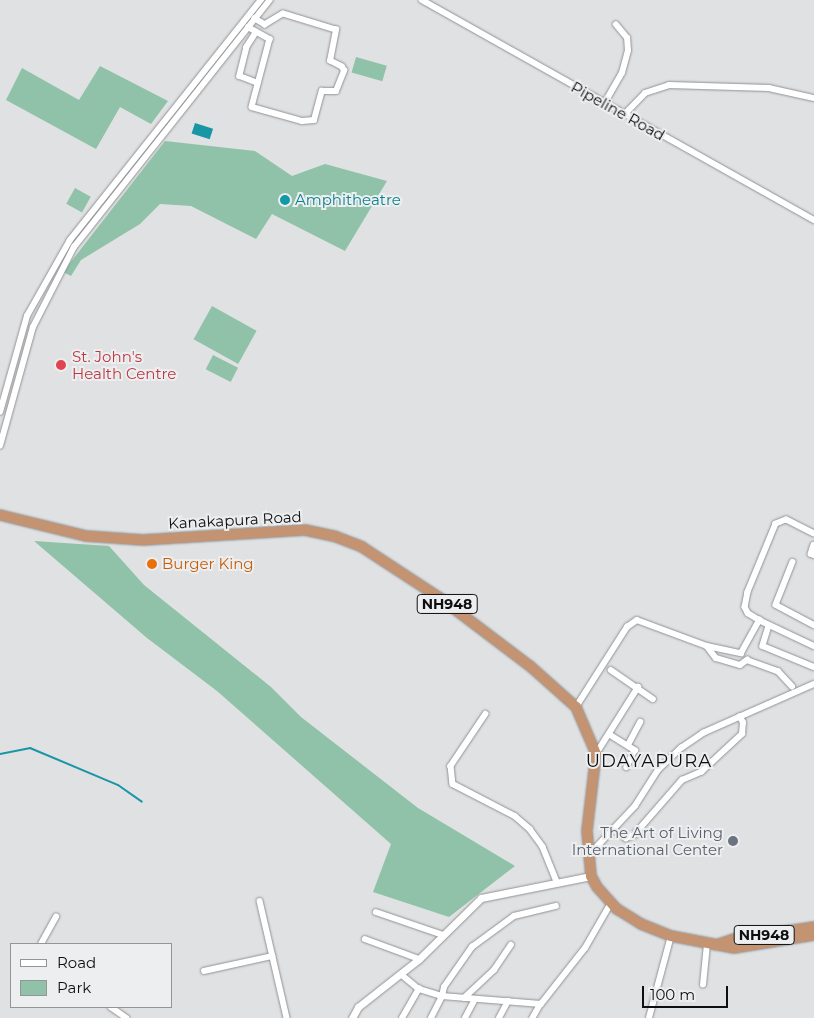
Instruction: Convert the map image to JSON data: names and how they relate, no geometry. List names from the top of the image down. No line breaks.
{"streets":{"highway":["Kanakapura Road","NH948"],"street":["Pipeline Road"]},"districts":["UDAYAPURA"],"places":["Amphitheatre","St. John's Health Centre","Burger King","The Art of Living International Center"],"legend":["Road","Park"],"scale_bar":"100 m"}
